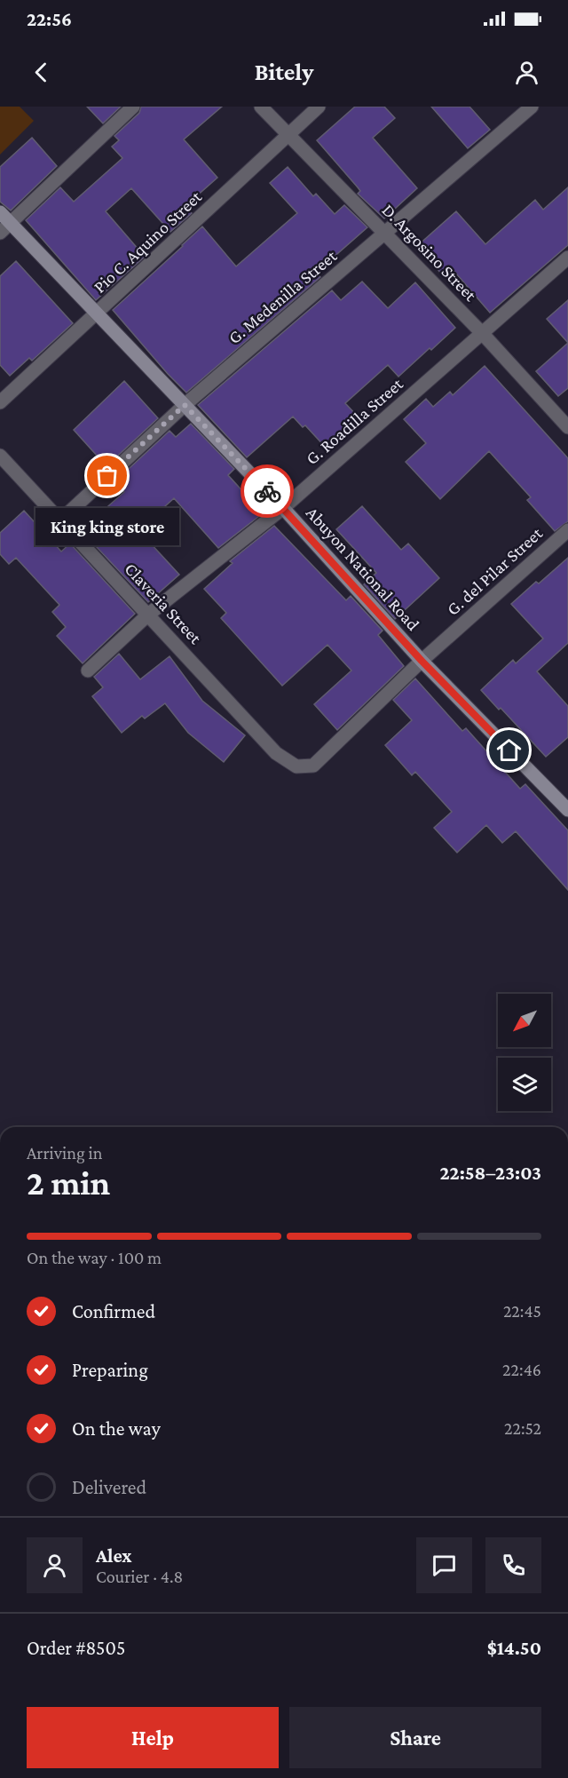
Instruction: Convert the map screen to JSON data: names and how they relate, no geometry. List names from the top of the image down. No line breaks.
{"streets":{"street":["Pio C. Aquino Street","D. Argosino Street","G. Medenilla Street","G. Roadilla Street","Abuyon National Road","G. del Pilar Street","Claveria Street"]},"crossings":[["Pio C. Aquino Street","D. Argosino Street"],["Pio C. Aquino Street","Abuyon National Road"],["D. Argosino Street","G. Medenilla Street"],["D. Argosino Street","G. Roadilla Street"],["G. Medenilla Street","Abuyon National Road"],["G. Medenilla Street","Claveria Street"],["G. Roadilla Street","Abuyon National Road"],["G. Roadilla Street","Claveria Street"],["Abuyon National Road","G. del Pilar Street"],["G. del Pilar Street","Claveria Street"]],"places":["King king store"],"north":"bottom left","page":{"status":"22:56","header":"Bitely","bubble":"King king store","heading":["2 min","Arriving in","22:58–23:03"],"panel":["Alex","Courier · 4.8","Order #8505","$14.50"],"bar":"On the way · 100 m","list":[["Confirmed","22:45"],["Preparing","22:46"],["On the way","22:52"],"Delivered"],"buttons":["Help","Share"]}}
